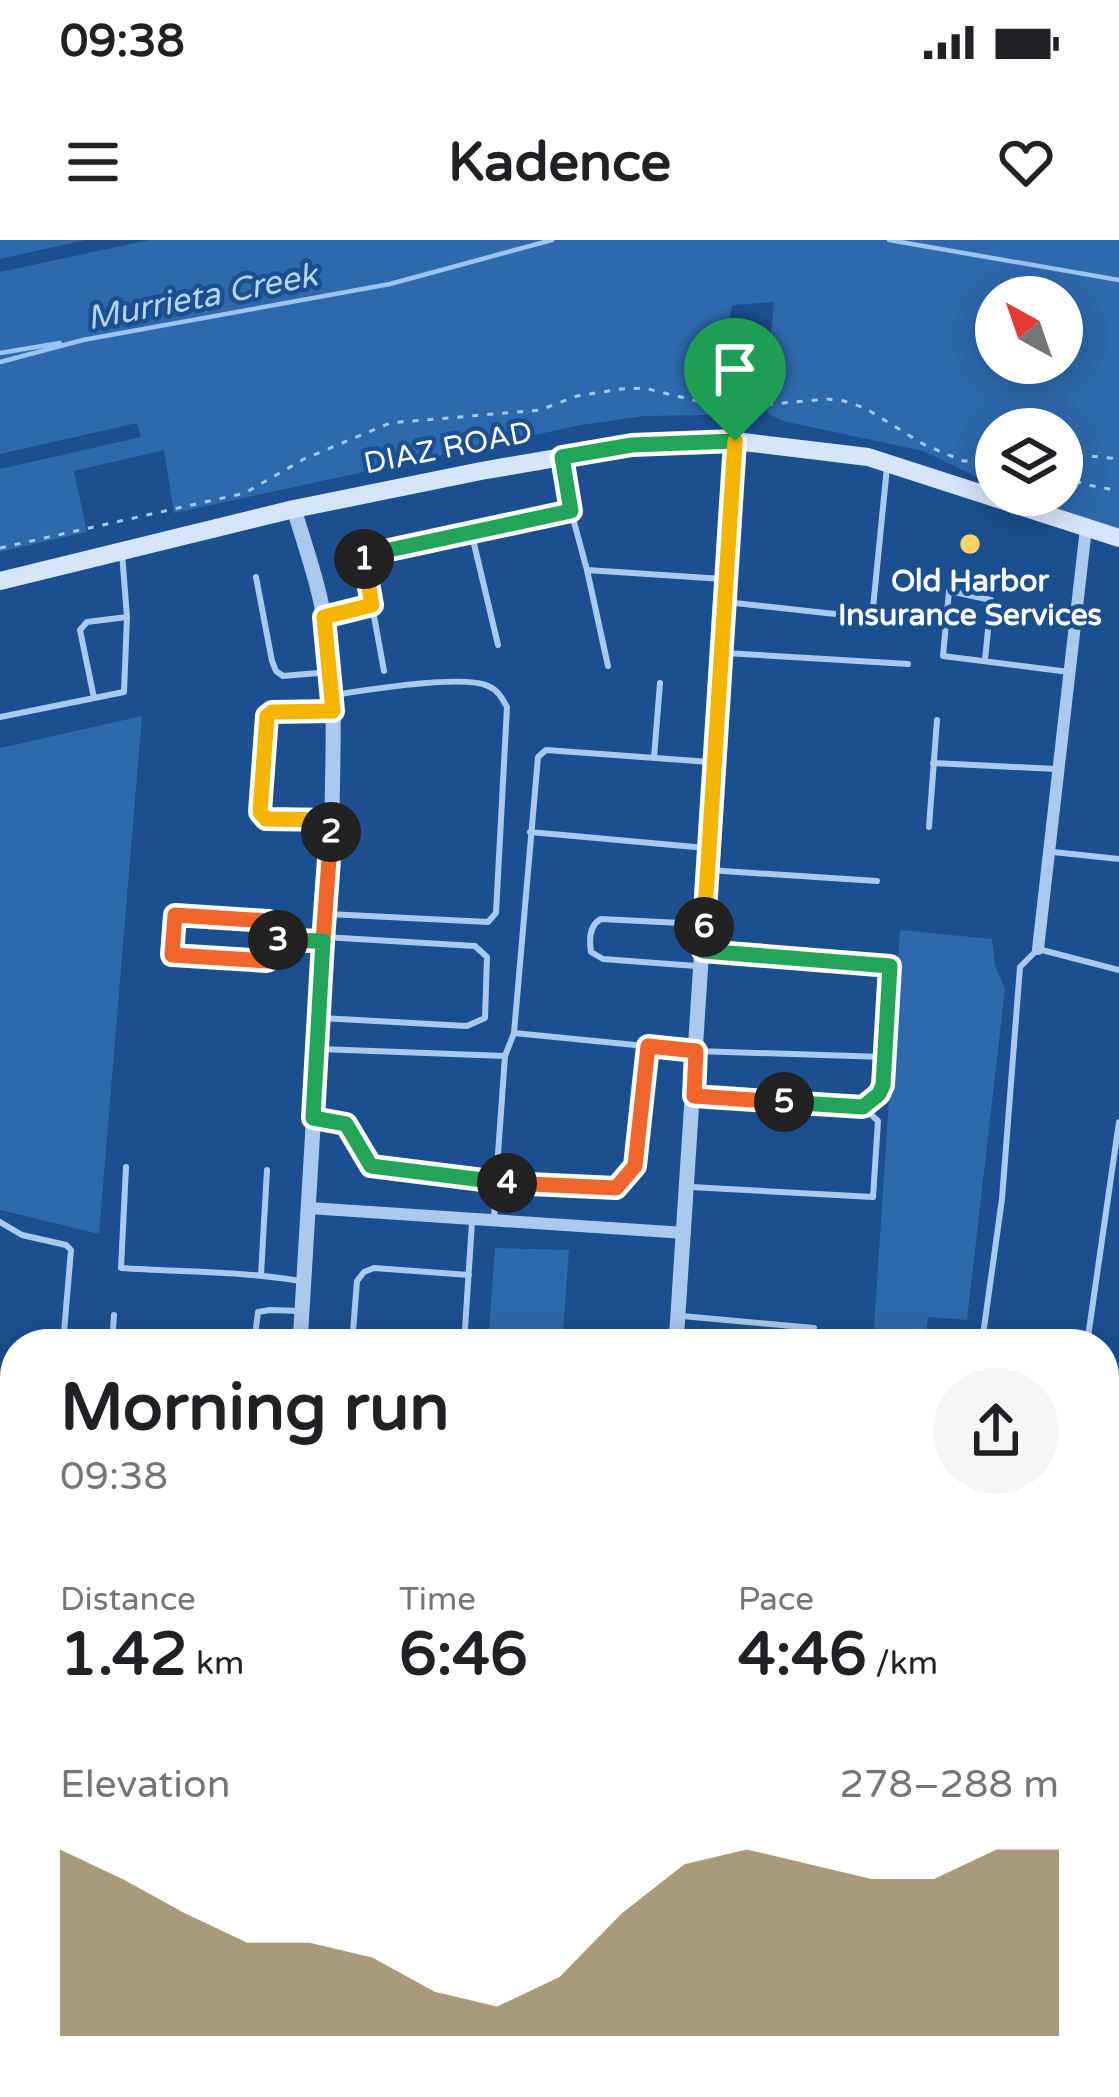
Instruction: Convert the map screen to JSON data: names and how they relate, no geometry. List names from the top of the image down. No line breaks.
{"streets":{"main road":["DIAZ ROAD"]},"water":["Murrieta Creek"],"places":["Old Harbor Insurance Services"],"north":"top left","page":{"status":"09:38","header":"Kadence","pins":["1","2","6","3","5","4"],"heading":["Morning run","09:38"],"stats":[["Distance","1.42 km"],["Time","6:46"],["Pace","4:46 /km"]],"chart":["Elevation","278–288 m"]}}
